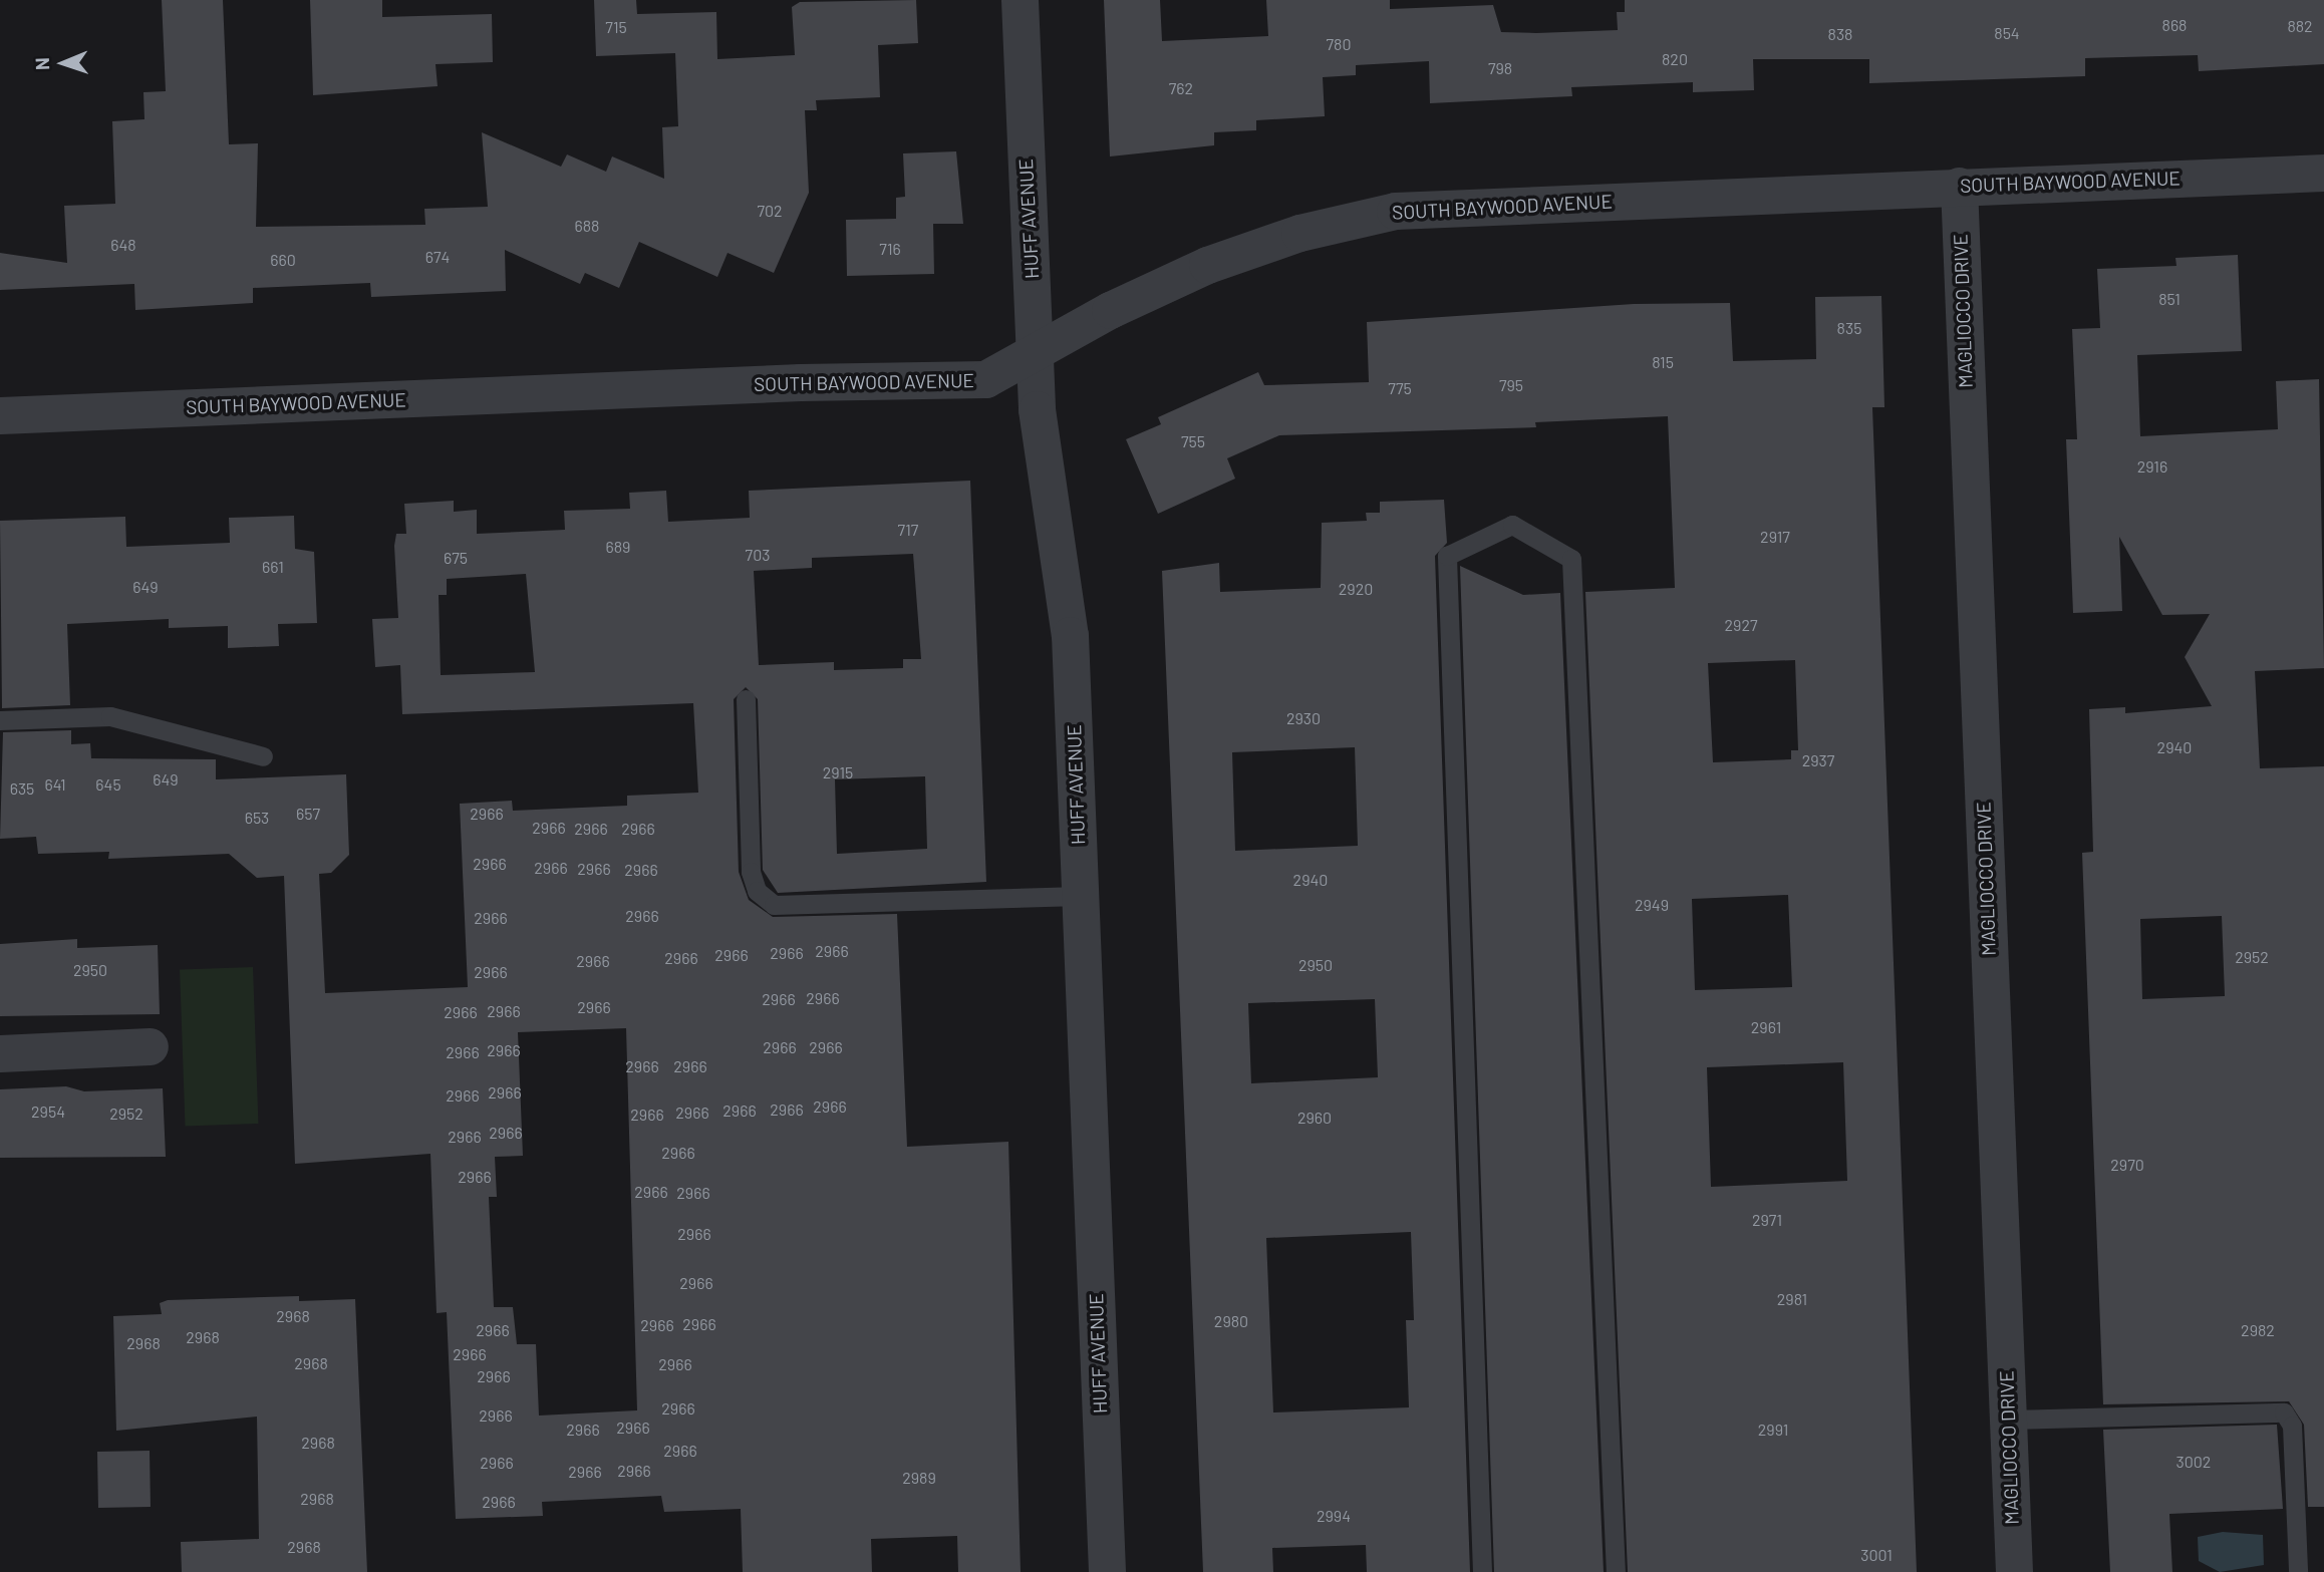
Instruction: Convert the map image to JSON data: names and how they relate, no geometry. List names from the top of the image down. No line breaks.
{"streets":{"street":["SOUTH BAYWOOD AVENUE","HUFF AVENUE","MAGLIOCCO DRIVE"]},"crossings":[["SOUTH BAYWOOD AVENUE","HUFF AVENUE"],["SOUTH BAYWOOD AVENUE","MAGLIOCCO DRIVE"]],"house_numbers":["868","882","715","854","838","780","820","798","762","702","688","648","716","674","660","851","835","815","795","775","755","2916","717","2917","689","703","675","661","649","2920","2927","2930","2940","2937","2915","649","641","645","635","657","2966","653","2966","2966","2966","2966","2966","2966","2966","2940","2949","2966","2966","2966","2966","2966","2952","2966","2966","2950","2950","2966","2966","2966","2966","2966","2966","2961","2966","2966","2966","2966","2966","2966","2966","2966","2966","2966","2966","2954","2966","2952","2966","2960","2966","2966","2966","2970","2966","2966","2966","2971","2966","2966","2981","2968","2980","2966","2966","2966","2982","2968","2968","2966","2968","2966","2966","2966","2966","2966","2966","2991","2968","2966","3002","2966","2966","2966","2989","2968","2966","2994","2968","3001"],"north":"left"}
